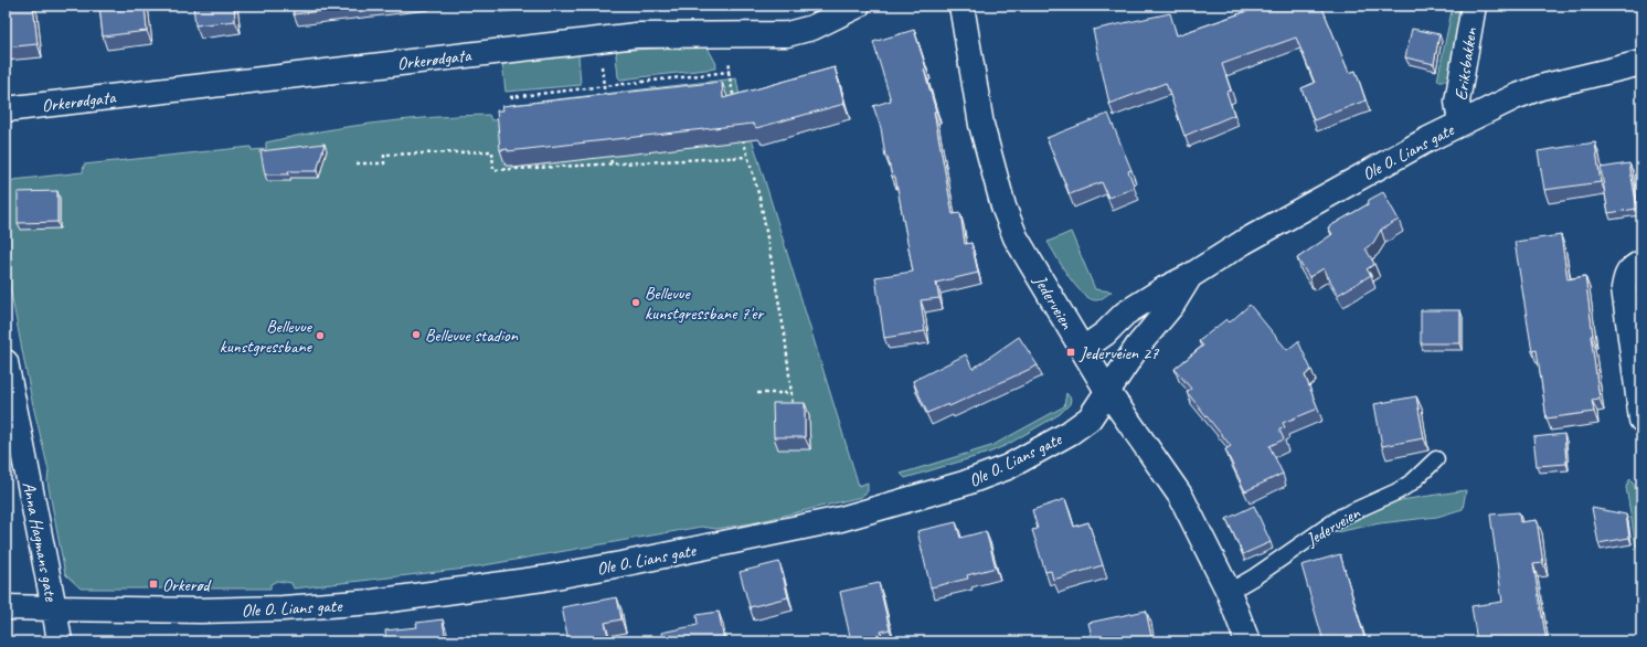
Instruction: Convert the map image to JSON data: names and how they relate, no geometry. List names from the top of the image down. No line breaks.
{"streets":{"street":["Orkerødgata","Eriksbakken","Ole O. Lians gate","Jederveien","Anna Hagmans gate"]},"crossings":[["Eriksbakken","Ole O. Lians gate"],["Ole O. Lians gate","Jederveien"],["Ole O. Lians gate","Anna Hagmans gate"]],"places":{"other":["Bellevue kunstgressbane 7'er","Bellevue stadion","Bellevue kunstgressbane"],"transit":["Jederveien 27","Orkerød"]}}
